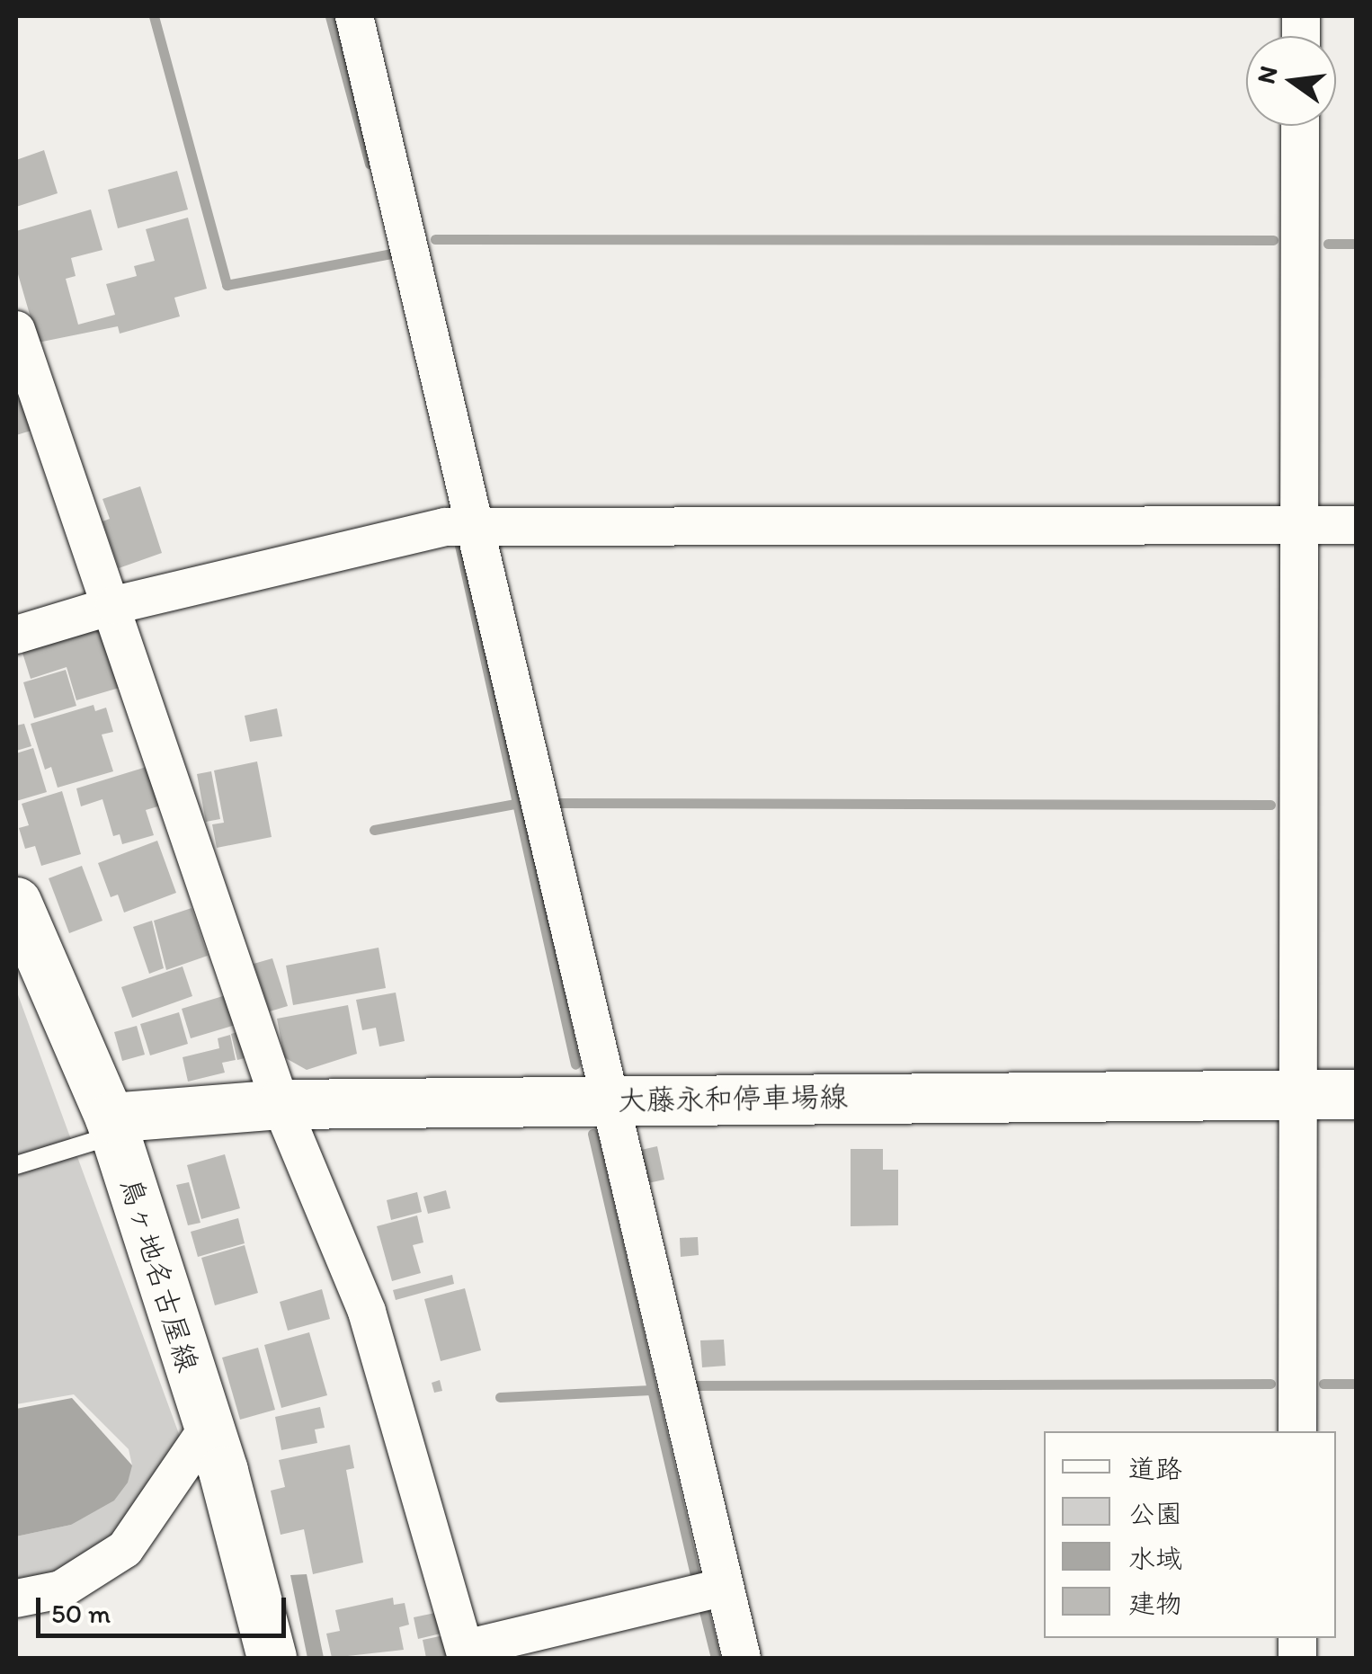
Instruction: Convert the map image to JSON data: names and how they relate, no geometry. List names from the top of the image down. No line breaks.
{"streets":{"main road":["大藤永和停車場線","鳥ヶ地名古屋線"]},"crossings":[["大藤永和停車場線","鳥ヶ地名古屋線"]],"legend":["道路","公園","水域","建物"],"scale_bar":"50 m","north":"left"}
